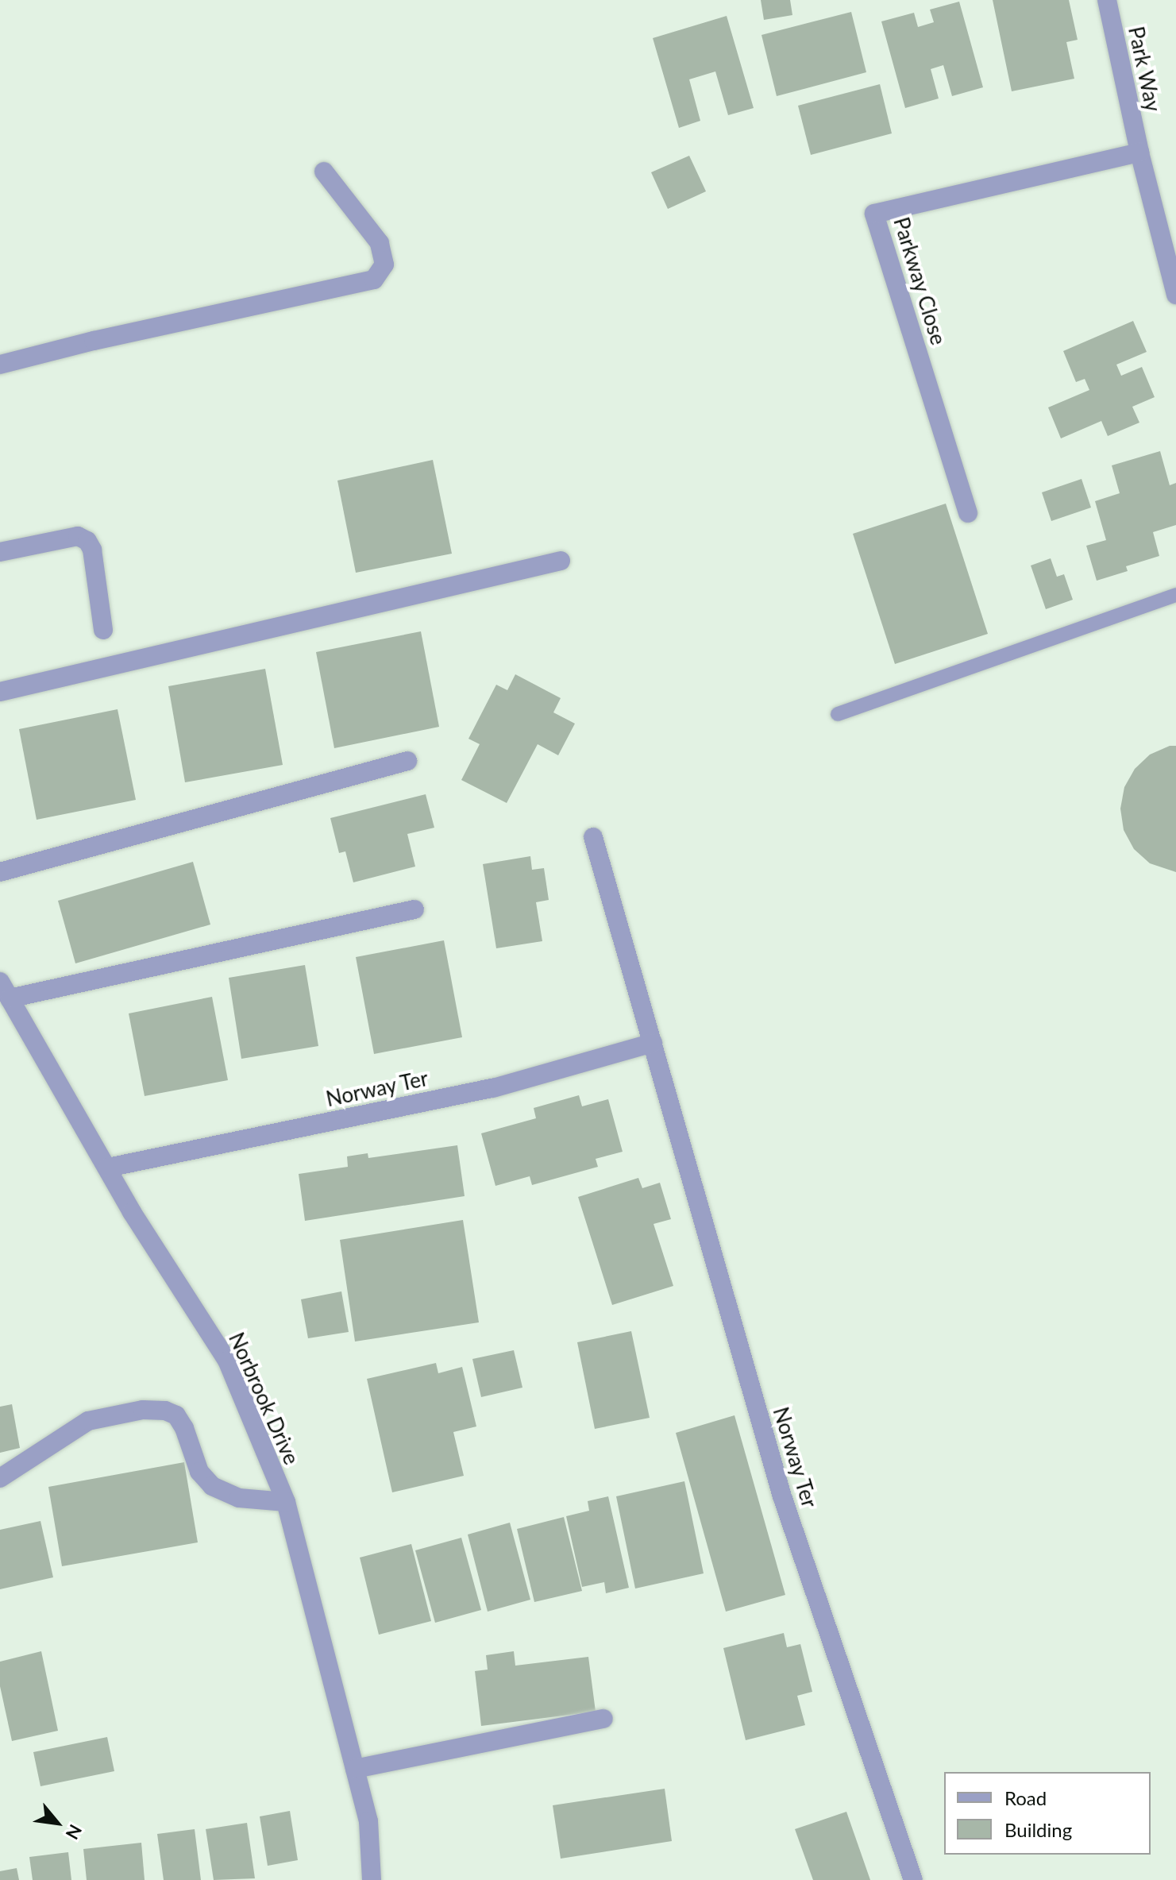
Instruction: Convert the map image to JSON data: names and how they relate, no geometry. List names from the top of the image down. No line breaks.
{"streets":{"street":["Park Way","Parkway Close","Norway Ter","Norbrook Drive"]},"crossings":[["Park Way","Parkway Close"],["Norway Ter","Norbrook Drive"]],"legend":["Road","Building"],"north":"bottom right"}
